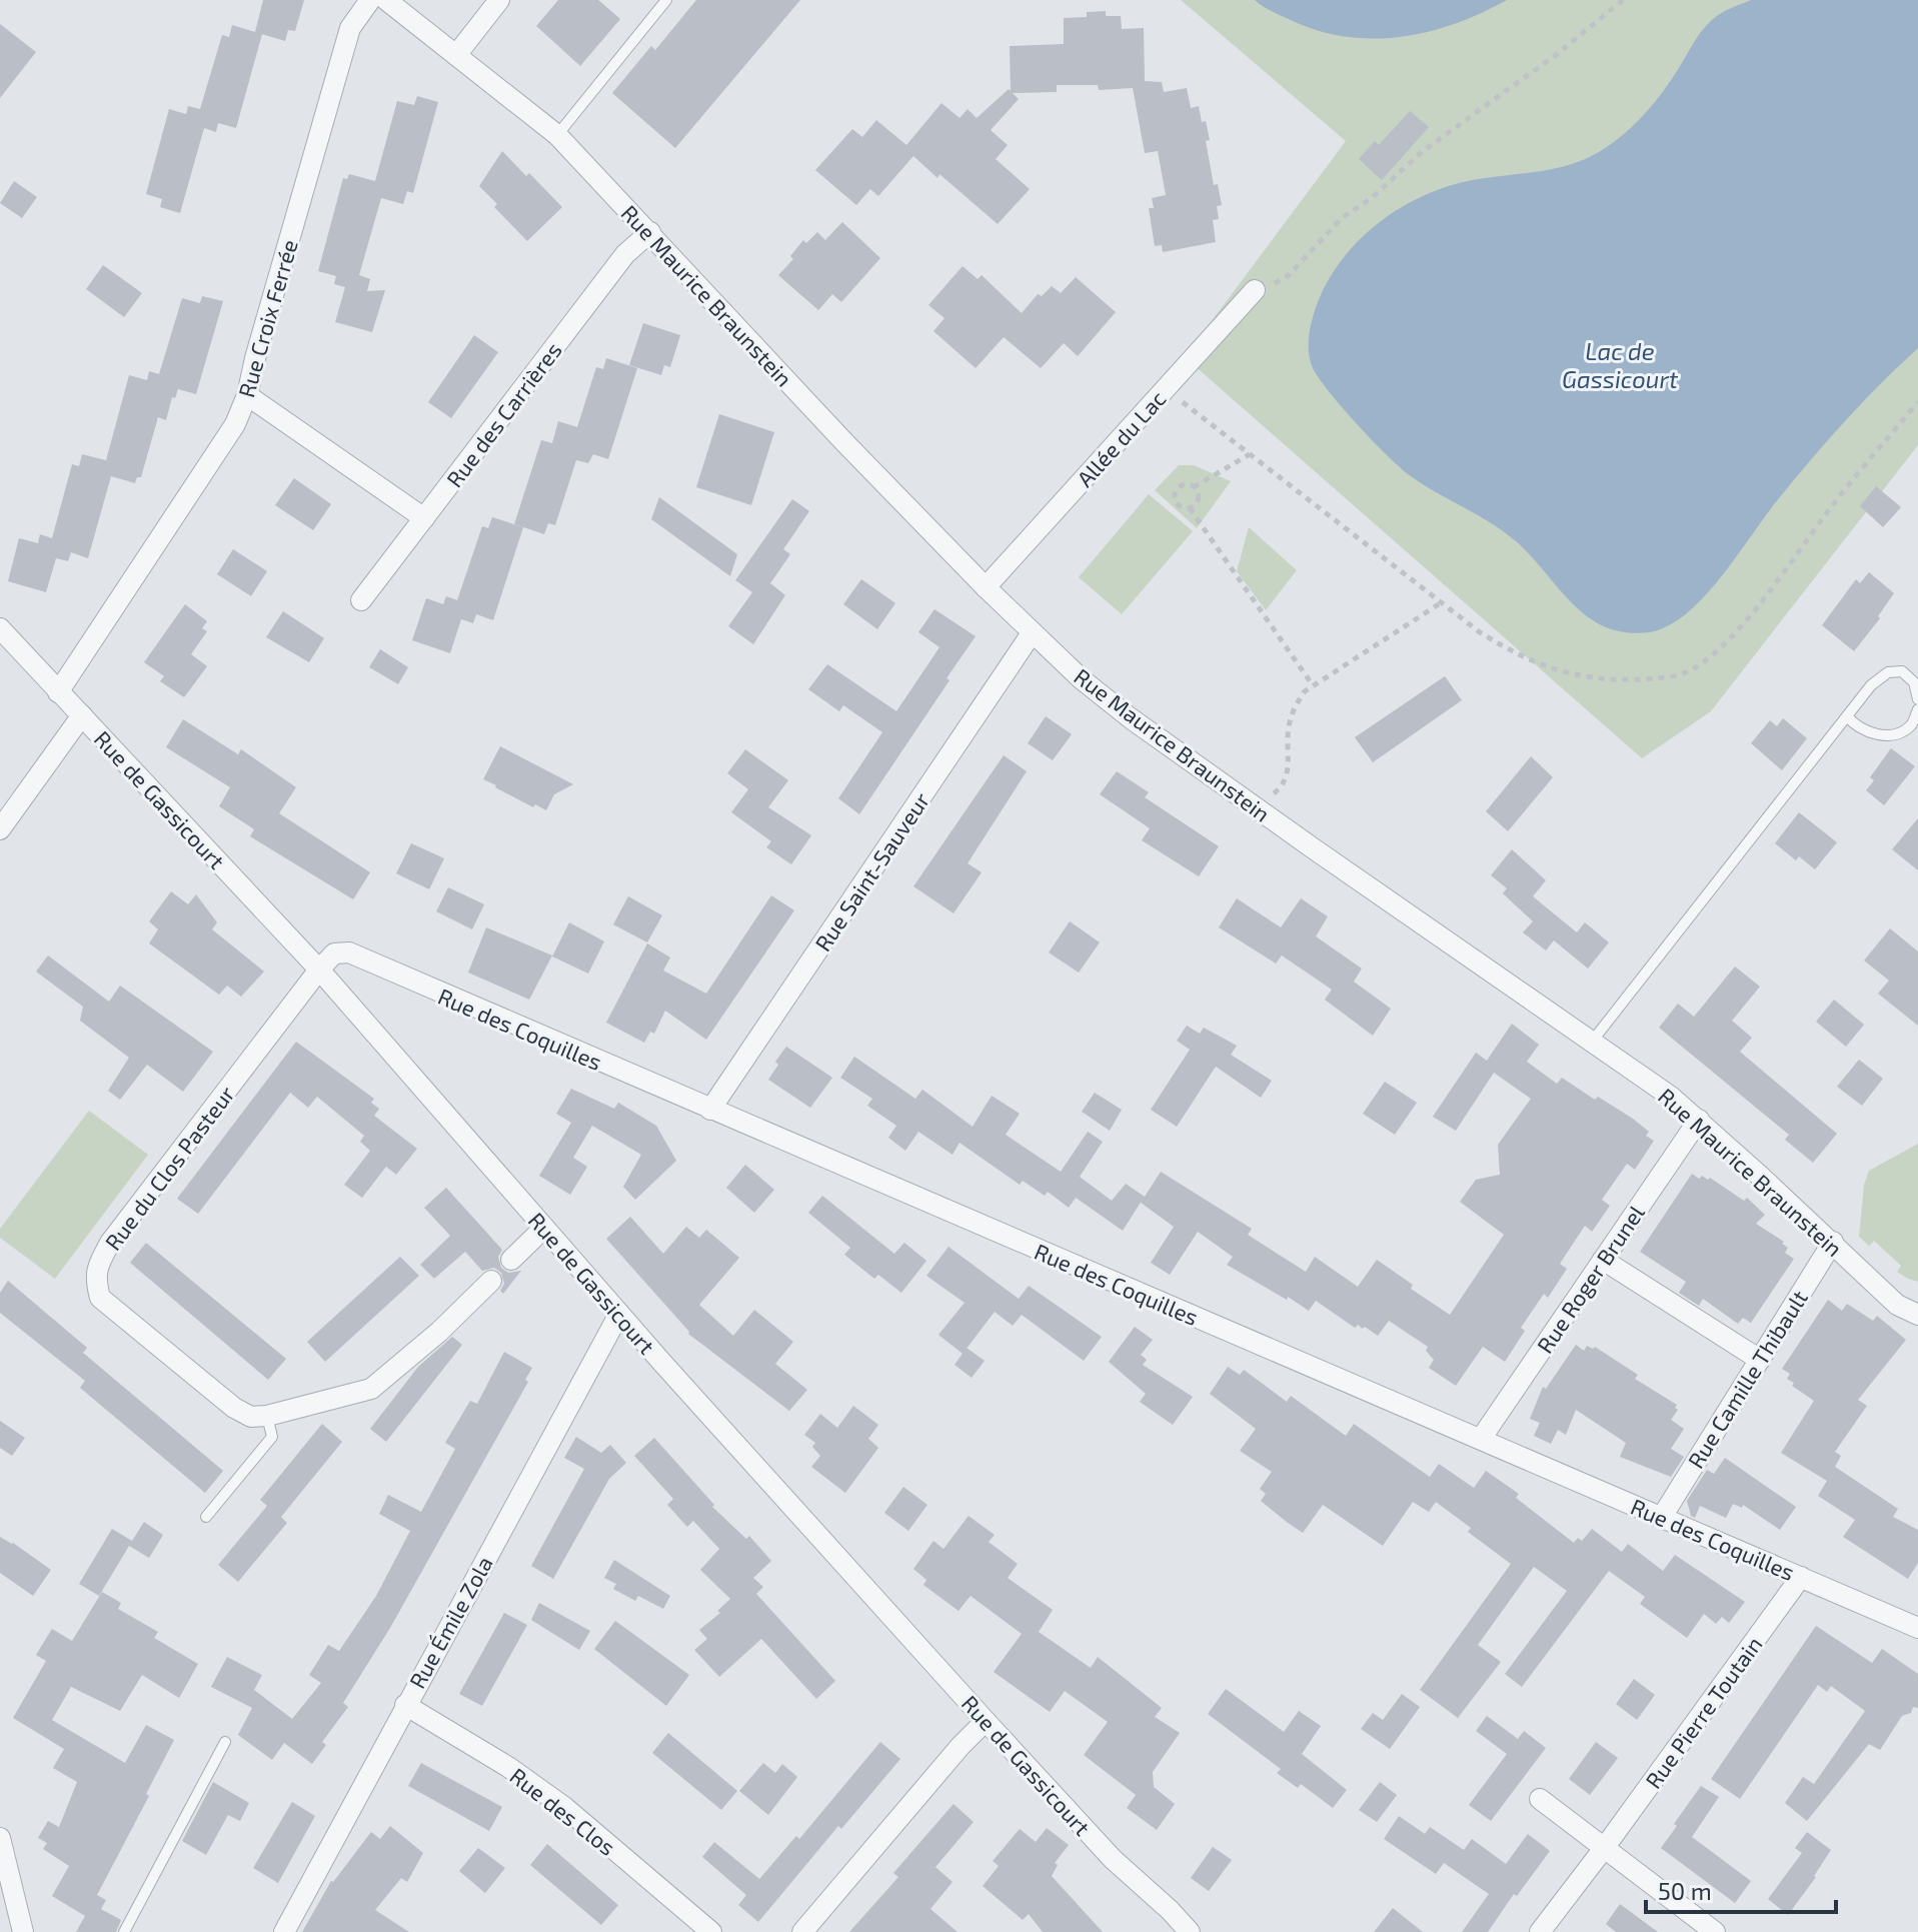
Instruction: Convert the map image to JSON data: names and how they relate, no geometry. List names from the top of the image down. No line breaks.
{"streets":{"street":["Rue Maurice Braunstein","Rue Croix Ferrée","Rue des Carrières","Allée du Lac","Rue de Gassicourt","Rue Saint-Sauveur","Rue des Coquilles","Rue du Clos Pasteur","Rue Roger Brunel","Rue Camille Thibault","Rue Émile Zola","Rue Pierre Toutain","Rue des Clos"]},"crossings":[["Rue Maurice Braunstein","Rue des Carrières"],["Rue Maurice Braunstein","Allée du Lac"],["Rue Maurice Braunstein","Rue Saint-Sauveur"],["Rue Maurice Braunstein","Rue Roger Brunel"],["Rue Maurice Braunstein","Rue Camille Thibault"],["Rue Croix Ferrée","Rue de Gassicourt"],["Rue de Gassicourt","Rue des Coquilles"],["Rue de Gassicourt","Rue du Clos Pasteur"],["Rue de Gassicourt","Rue Émile Zola"],["Rue Saint-Sauveur","Rue des Coquilles"],["Rue des Coquilles","Rue du Clos Pasteur"],["Rue des Coquilles","Rue Roger Brunel"],["Rue des Coquilles","Rue Camille Thibault"],["Rue des Coquilles","Rue Pierre Toutain"],["Rue Émile Zola","Rue des Clos"]],"water":["Lac de Gassicourt"],"scale_bar":"50 m"}
